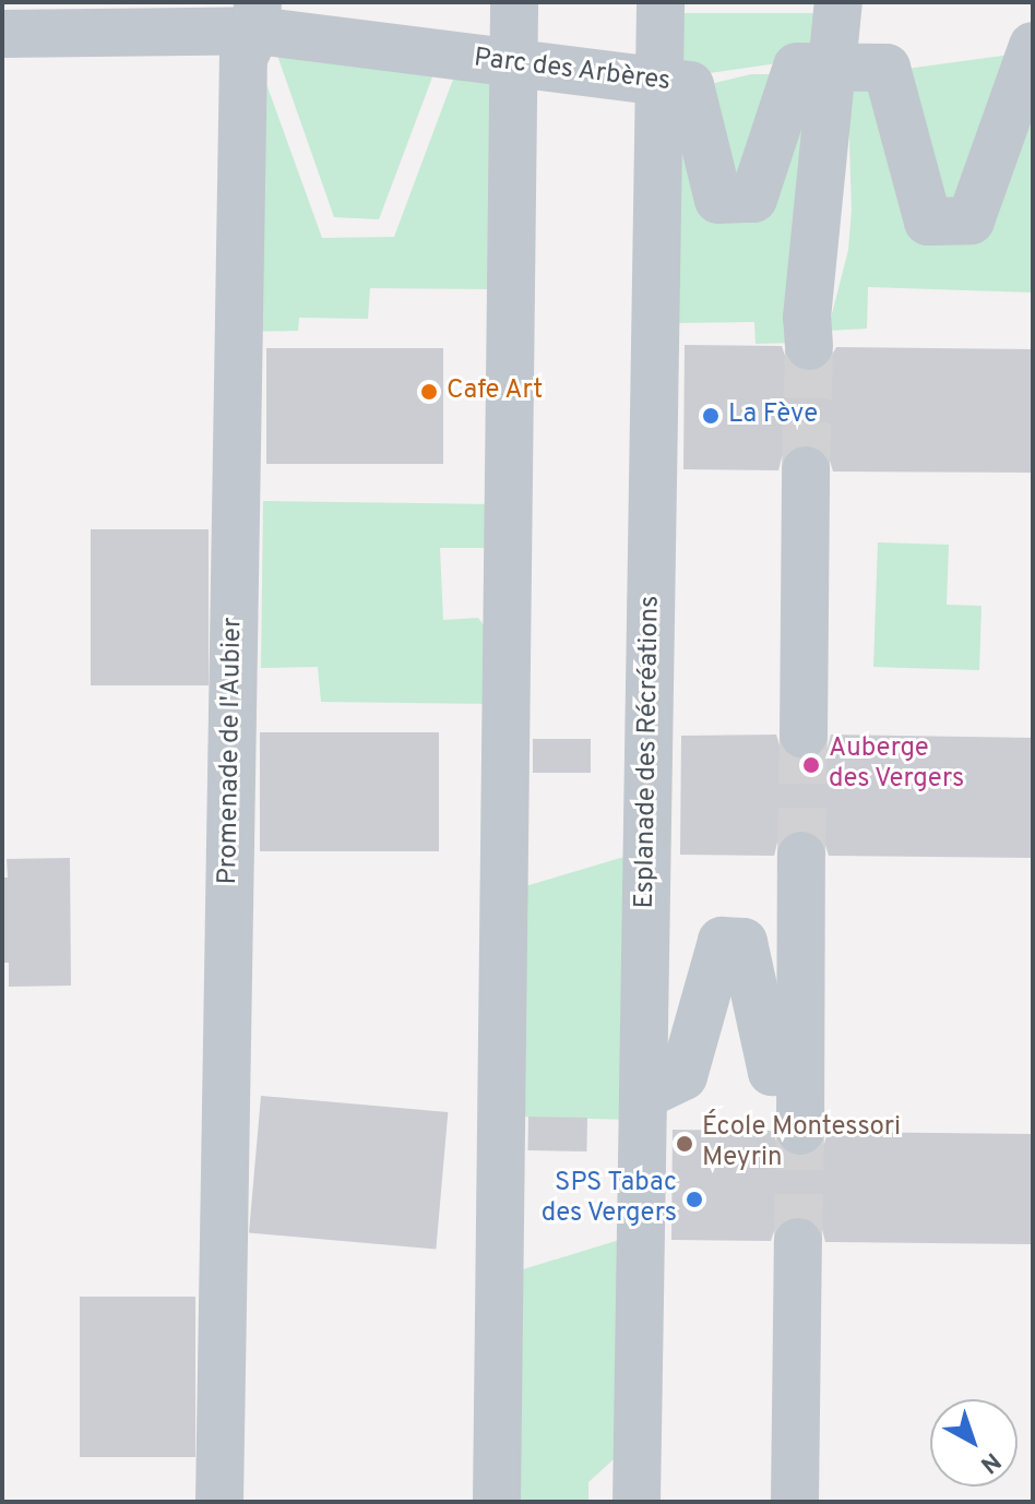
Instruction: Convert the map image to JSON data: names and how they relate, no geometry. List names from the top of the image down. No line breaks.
{"streets":{"street":["Parc des Arbères","Promenade de l'Aubier","Esplanade des Récréations"]},"crossings":[["Parc des Arbères","Promenade de l'Aubier"],["Parc des Arbères","Esplanade des Récréations"]],"places":["Cafe Art","La Fève","Auberge des Vergers","École Montessori Meyrin","SPS Tabac des Vergers"],"north":"bottom right"}
